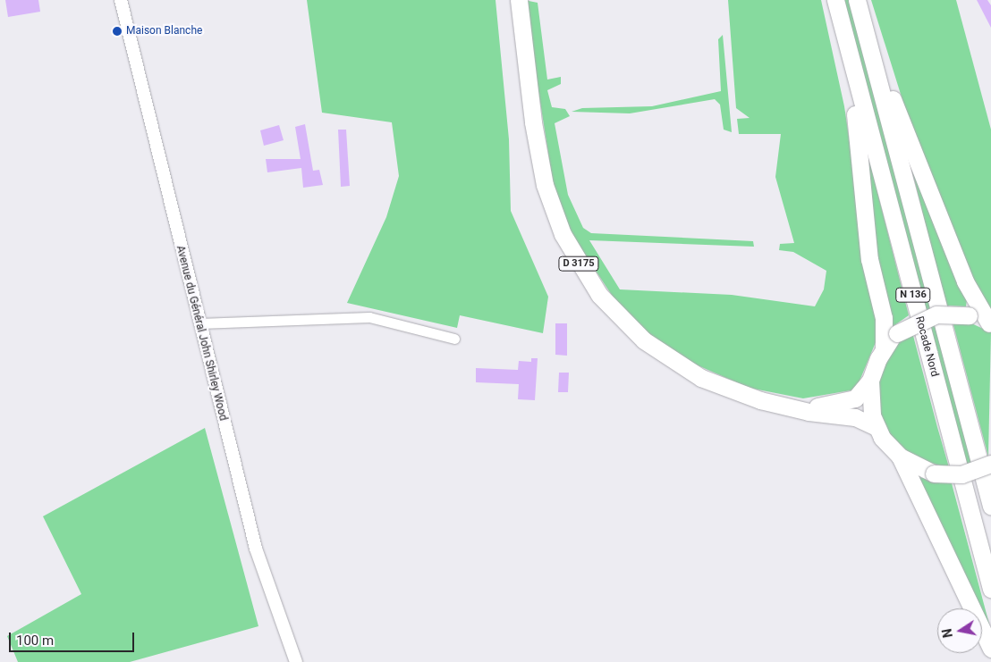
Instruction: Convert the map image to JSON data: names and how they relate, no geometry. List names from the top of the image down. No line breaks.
{"streets":{"highway":["D 3175","N 136","Rocade Nord"],"street":["Avenue du Général John Shirley Wood"]},"places":["Maison Blanche"],"scale_bar":"100 m","north":"left"}
